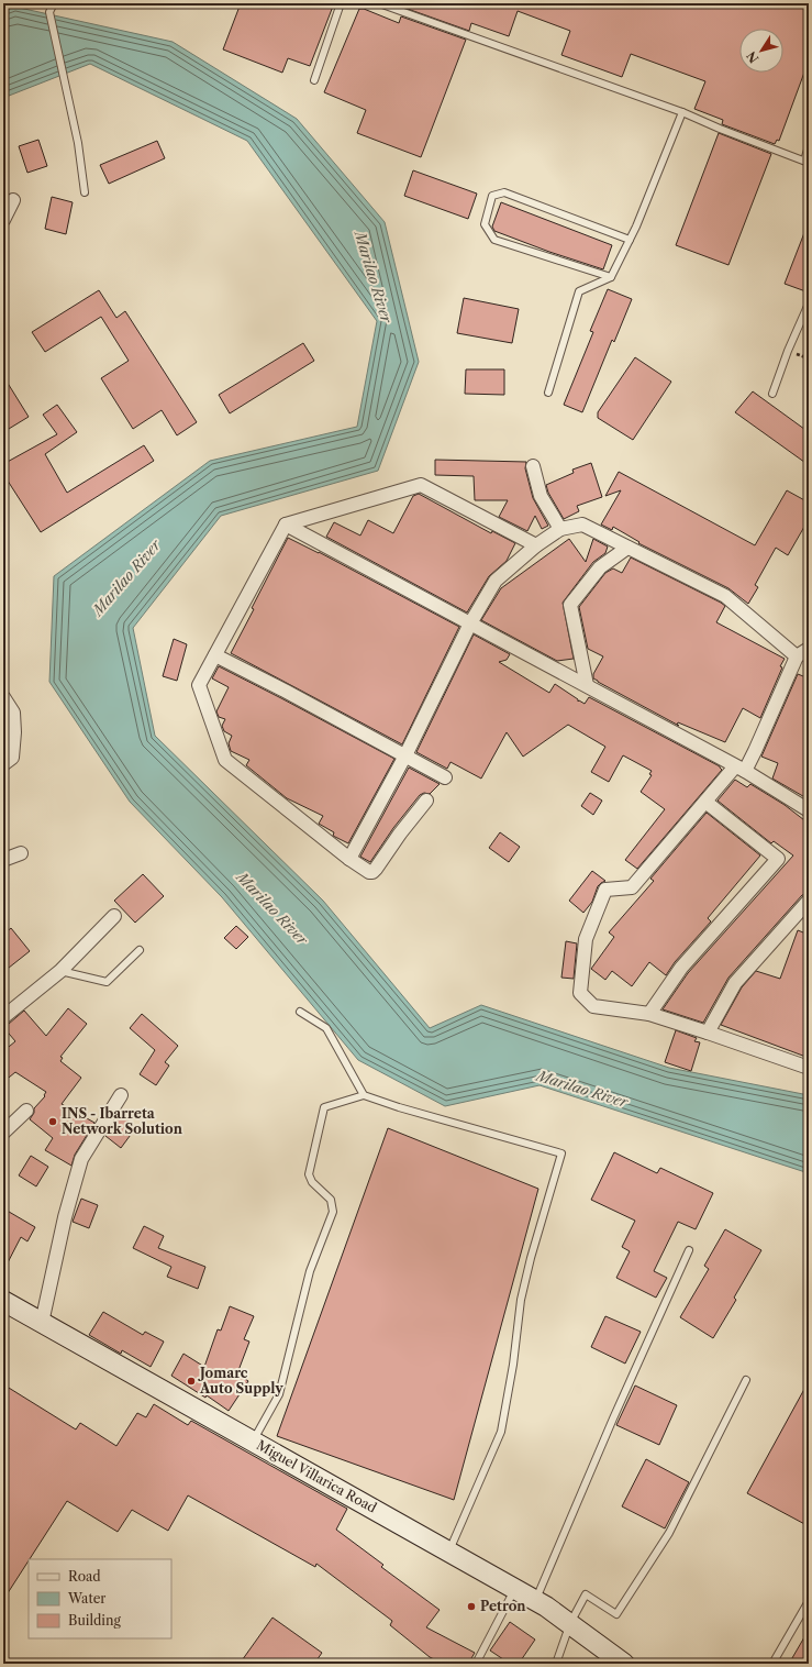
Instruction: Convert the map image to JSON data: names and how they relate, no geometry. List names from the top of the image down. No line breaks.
{"streets":{"main road":["Miguel Villarica Road"]},"water":["Marilao River"],"places":["INS - Ibarreta Network Solution","Jomarc Auto Supply","Petron"],"legend":["Road","Water","Building"],"north":"bottom left"}
